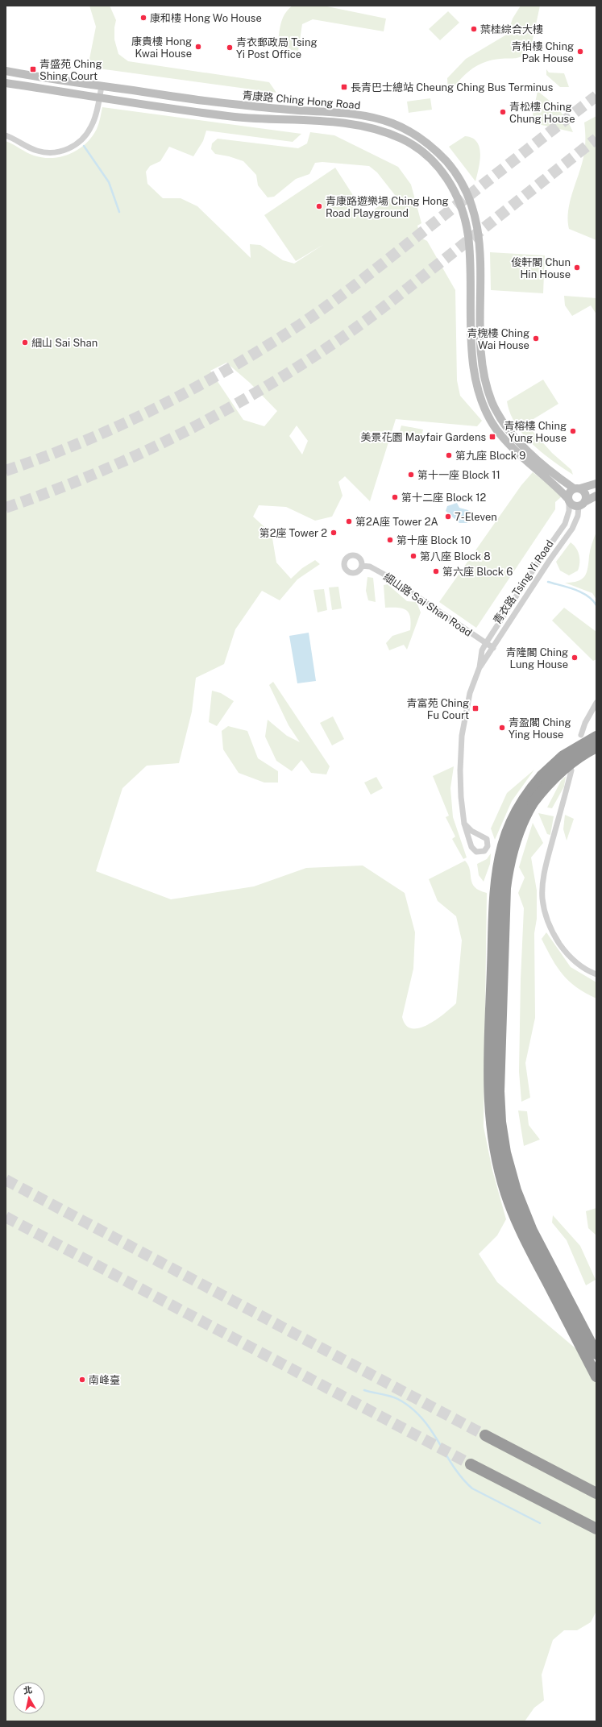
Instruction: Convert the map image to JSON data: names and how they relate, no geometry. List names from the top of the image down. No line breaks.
{"streets":{"main road":["青康路 Ching Hong Road"],"street":["青衣路 Tsing Yi Road","細山路 Sai Shan Road"]},"crossings":[["青康路 Ching Hong Road","青衣路 Tsing Yi Road"],["青衣路 Tsing Yi Road","細山路 Sai Shan Road"]],"places":{"other":["康和樓 Hong Wo House","葉桂綜合大樓","康貴樓 Hong Kwai House","青衣郵政局 Tsing Yi Post Office","青柏樓 Ching Pak House","青松樓 Ching Chung House","青康路遊樂場 Ching Hong Road Playground","俊軒閣 Chun Hin House","青槐樓 Ching Wai House","細山 Sai Shan","青榕樓 Ching Yung House","第九座 Block 9","第十一座 Block 11","第十二座 Block 12","7-Eleven","第2A座 Tower 2A","第2座 Tower 2","第十座 Block 10","第八座 Block 8","第六座 Block 6","青隆閣 Ching Lung House","青盈閣 Ching Ying House","南峰臺"],"transit":["青盛苑 Ching Shing Court","長青巴士總站 Cheung Ching Bus Terminus","美景花園 Mayfair Gardens","青富苑 Ching Fu Court"]},"north":"top"}
